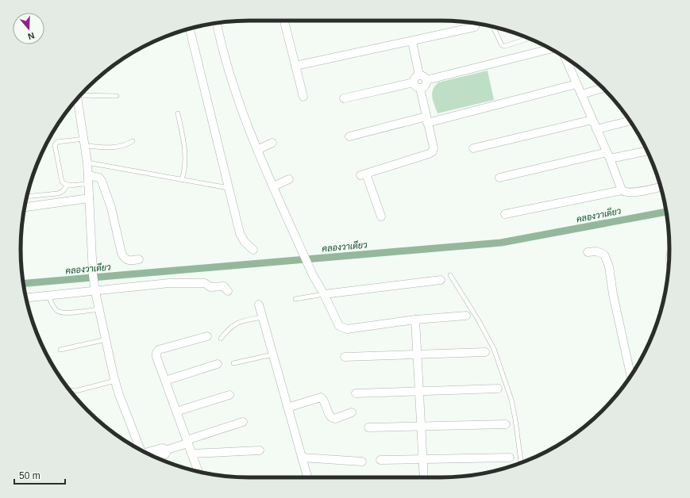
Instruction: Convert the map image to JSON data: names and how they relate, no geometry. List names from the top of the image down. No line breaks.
{"water":["คลองวาเดียว"],"scale_bar":"50 m","north":"bottom"}
